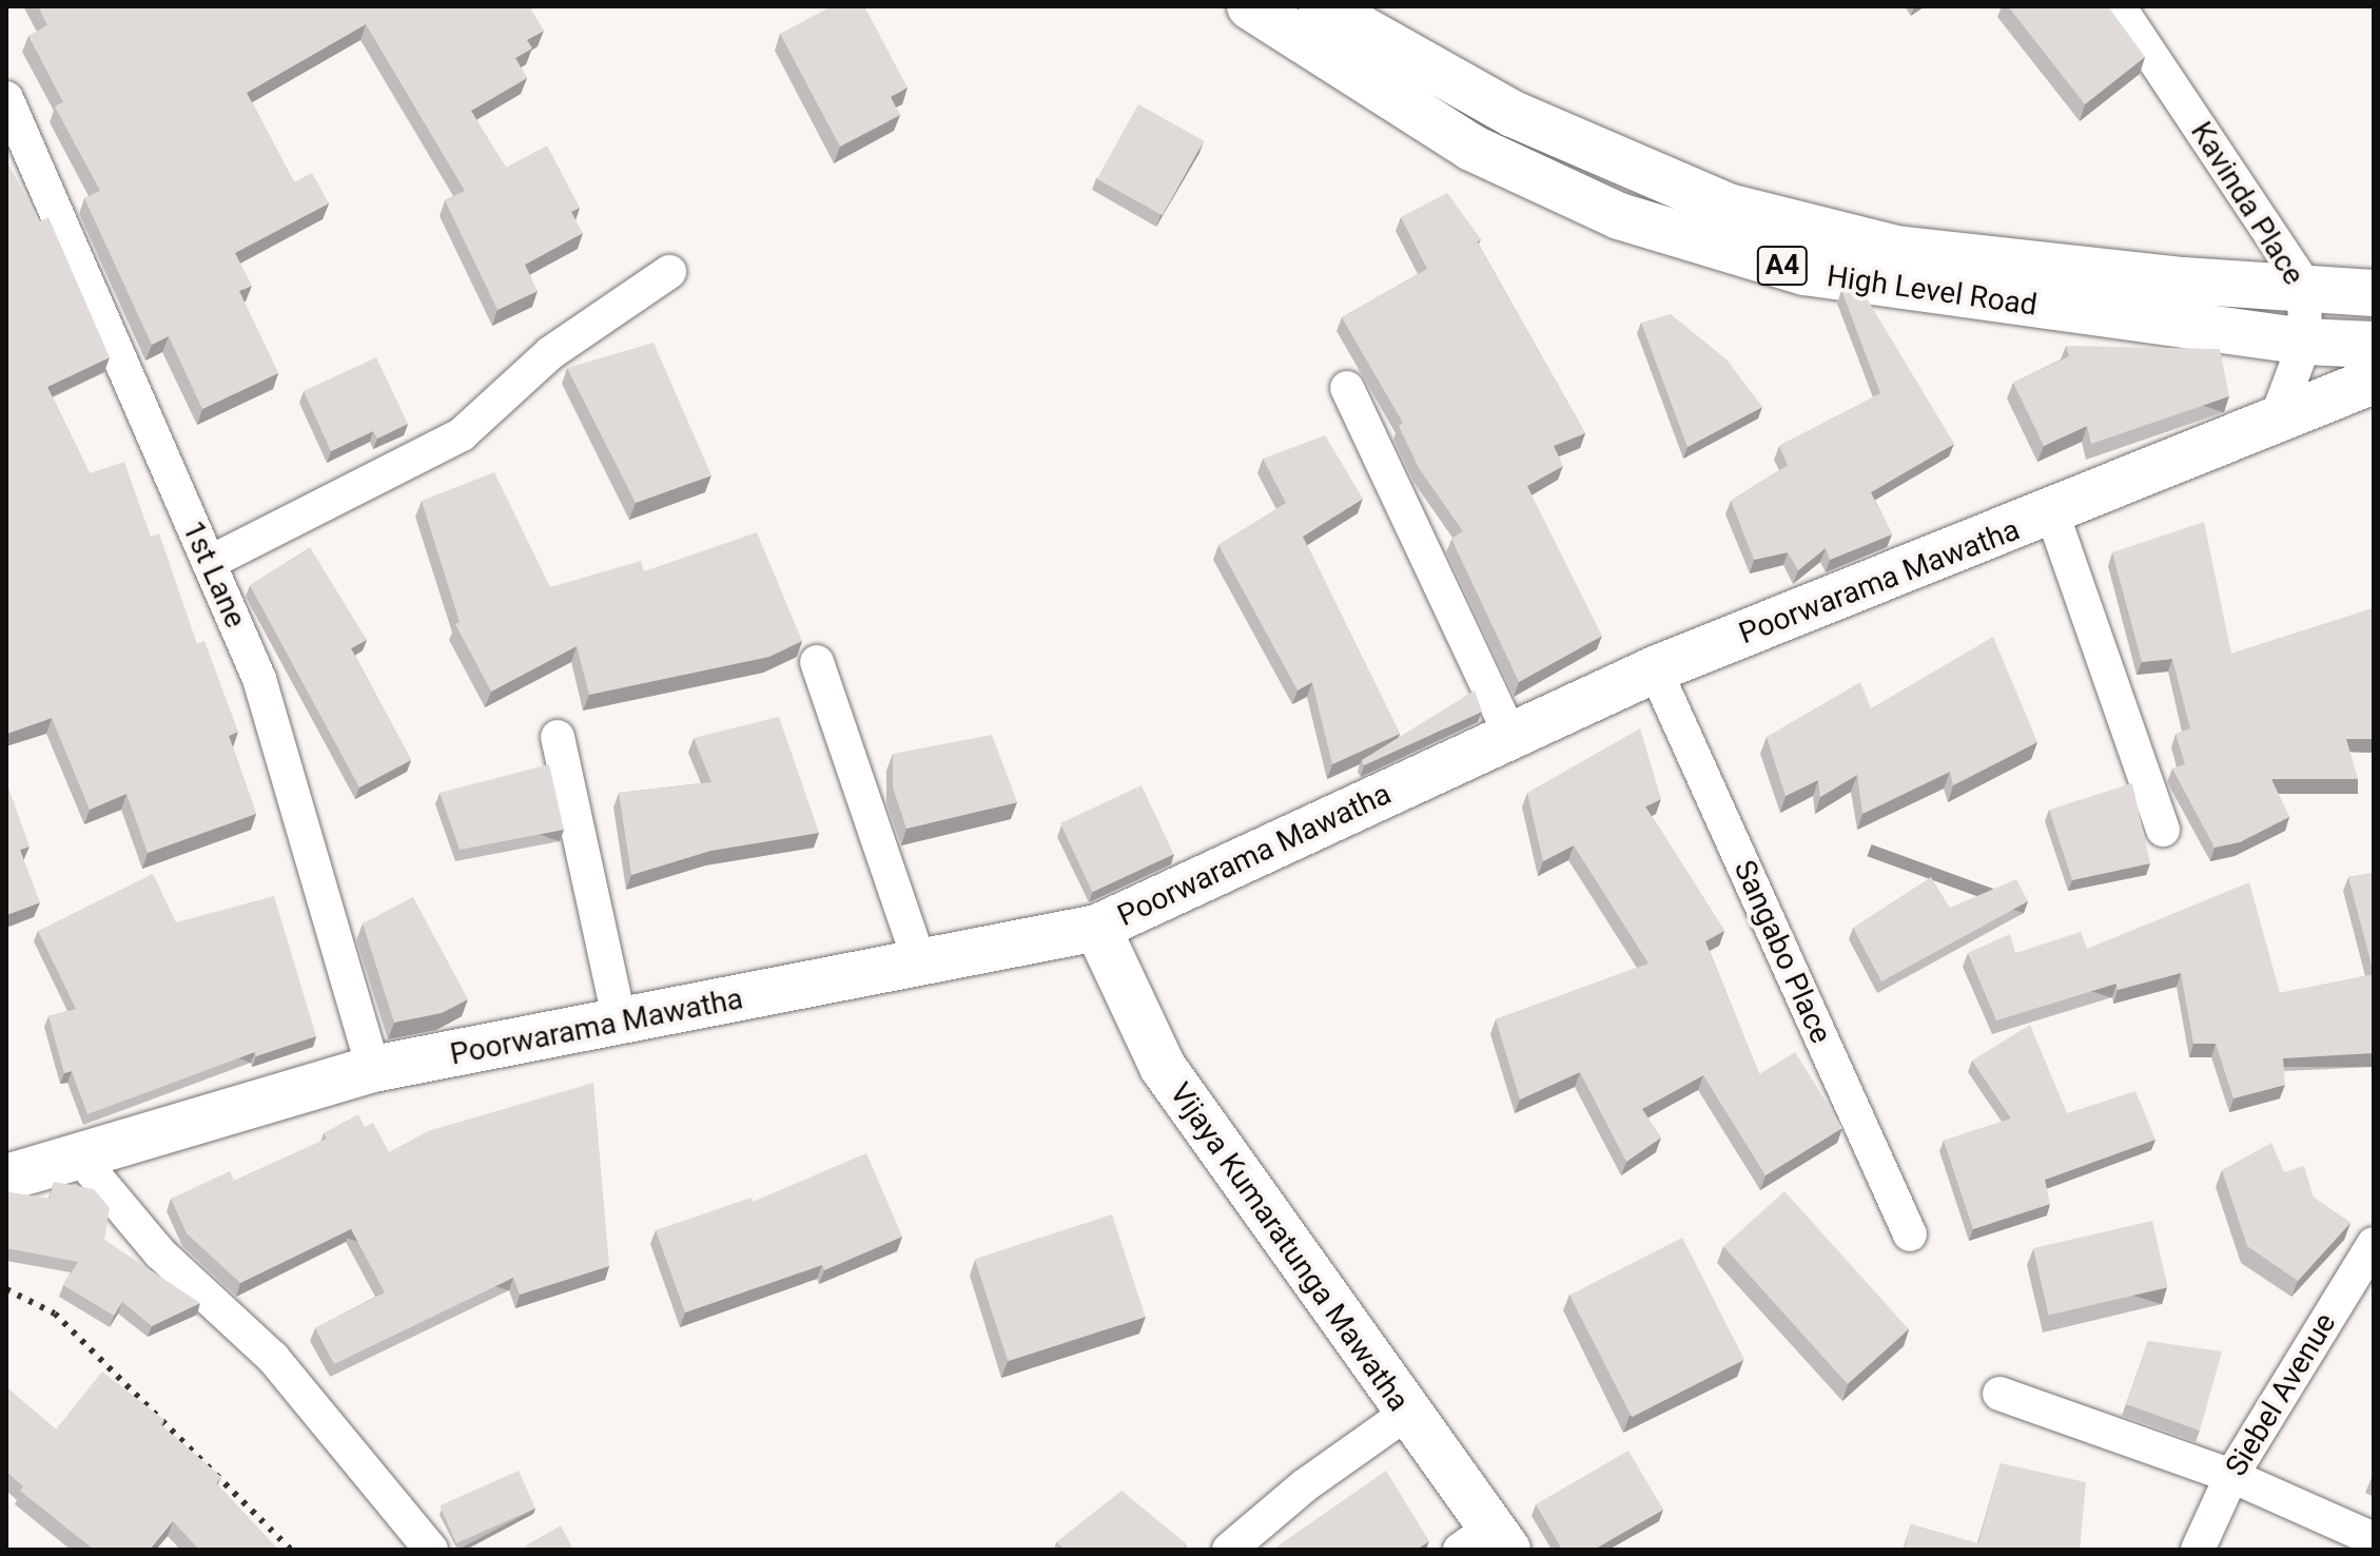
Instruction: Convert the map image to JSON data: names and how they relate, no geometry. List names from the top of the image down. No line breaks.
{"streets":{"main road":["A4","High Level Road","Poorwarama Mawatha","Vijaya Kumaratunga Mawatha"],"street":["Kavinda Place","1st Lane","Sangabo Place","Siebel Avenue"]},"crossings":[["Kavinda Place","High Level Road"],["Kavinda Place","Poorwarama Mawatha"],["1st Lane","Poorwarama Mawatha"],["Poorwarama Mawatha","Sangabo Place"],["Poorwarama Mawatha","Vijaya Kumaratunga Mawatha"]]}
